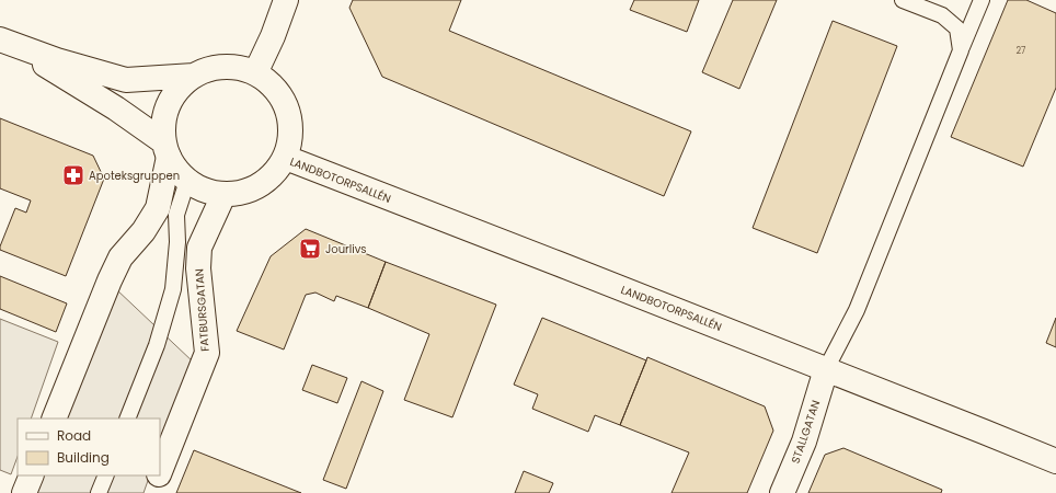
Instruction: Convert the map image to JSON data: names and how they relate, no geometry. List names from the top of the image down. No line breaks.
{"streets":{"street":["LANDBOTORPSALLÉN","FATBURSGATAN","STALLGATAN"]},"crossings":[["LANDBOTORPSALLÉN","FATBURSGATAN"],["LANDBOTORPSALLÉN","STALLGATAN"]],"places":{"pharmacy":["Apoteksgruppen"],"supermarket":["Jourlivs"]},"house_numbers":["27"],"legend":["Road","Building"]}
